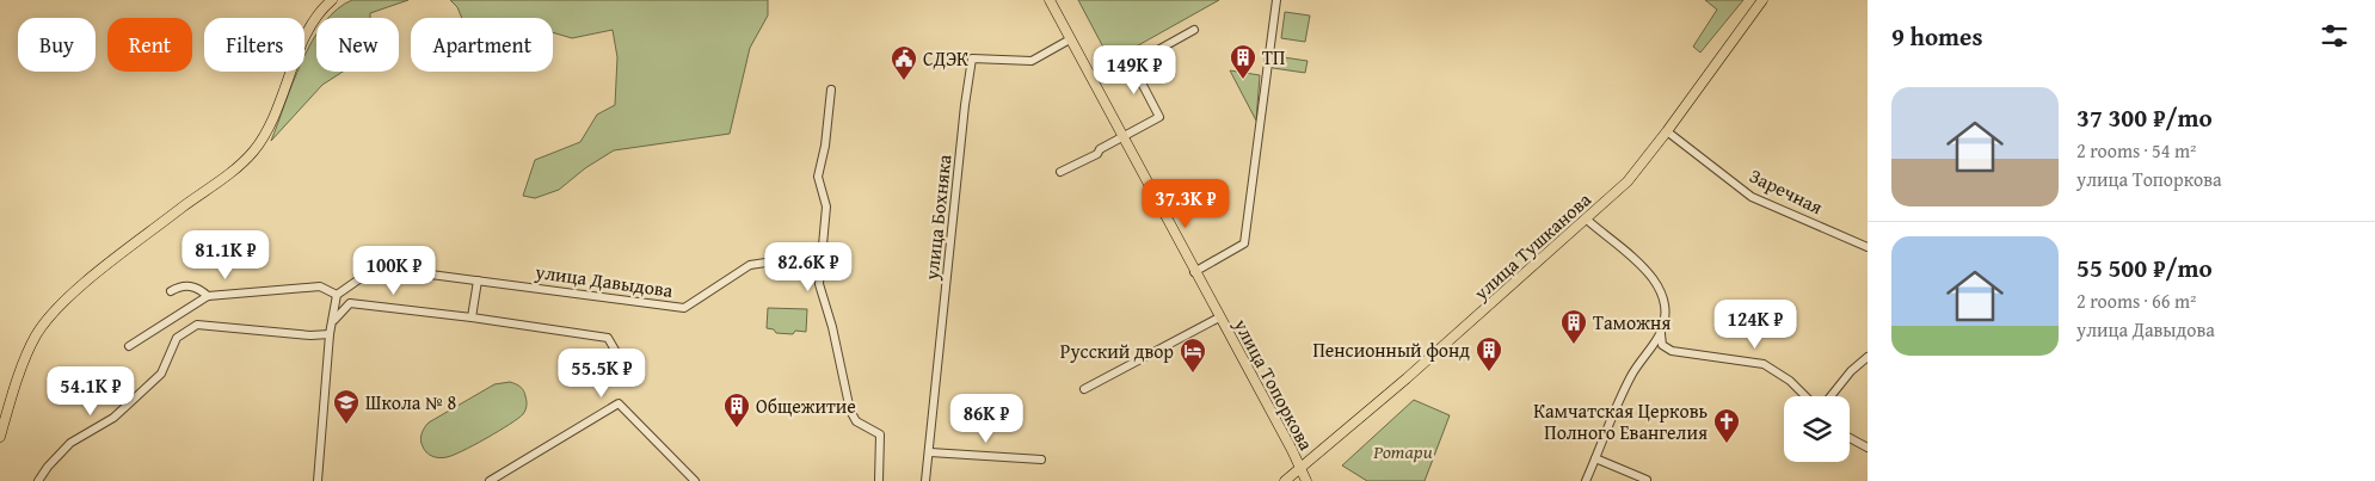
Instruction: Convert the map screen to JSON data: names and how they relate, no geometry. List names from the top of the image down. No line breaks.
{"streets":{"main road":["улица Тушканова","улица Топоркова"],"street":["Заречная","улица Бохняка","улица Давыдова"]},"crossings":[["Заречная","улица Тушканова"],["улица Бохняка","улица Топоркова"],["улица Тушканова","улица Топоркова"]],"parks":["Ротари"],"places":{"building":["ТП","Таможня","Пенсионный фонд","Общежитие"],"public building":["СДЭК"],"hotel":["Русский двор"],"school or university":["Школа № 8"],"church":["Камчатская Церковь Полного Евангелия"]},"page":{"heading":"9 homes","chip":["Buy","Rent","Filters","New","Apartment"],"price":["149K ₽","37.3K ₽","81.1K ₽","82.6K ₽","100K ₽","124K ₽","55.5K ₽","54.1K ₽","86K ₽"],"list":[{"name":"37 300 ₽/mo","note":"2 rooms · 54 m² · улица Топоркова"},{"name":"55 500 ₽/mo","note":"2 rooms · 66 m² · улица Давыдова"}]}}
